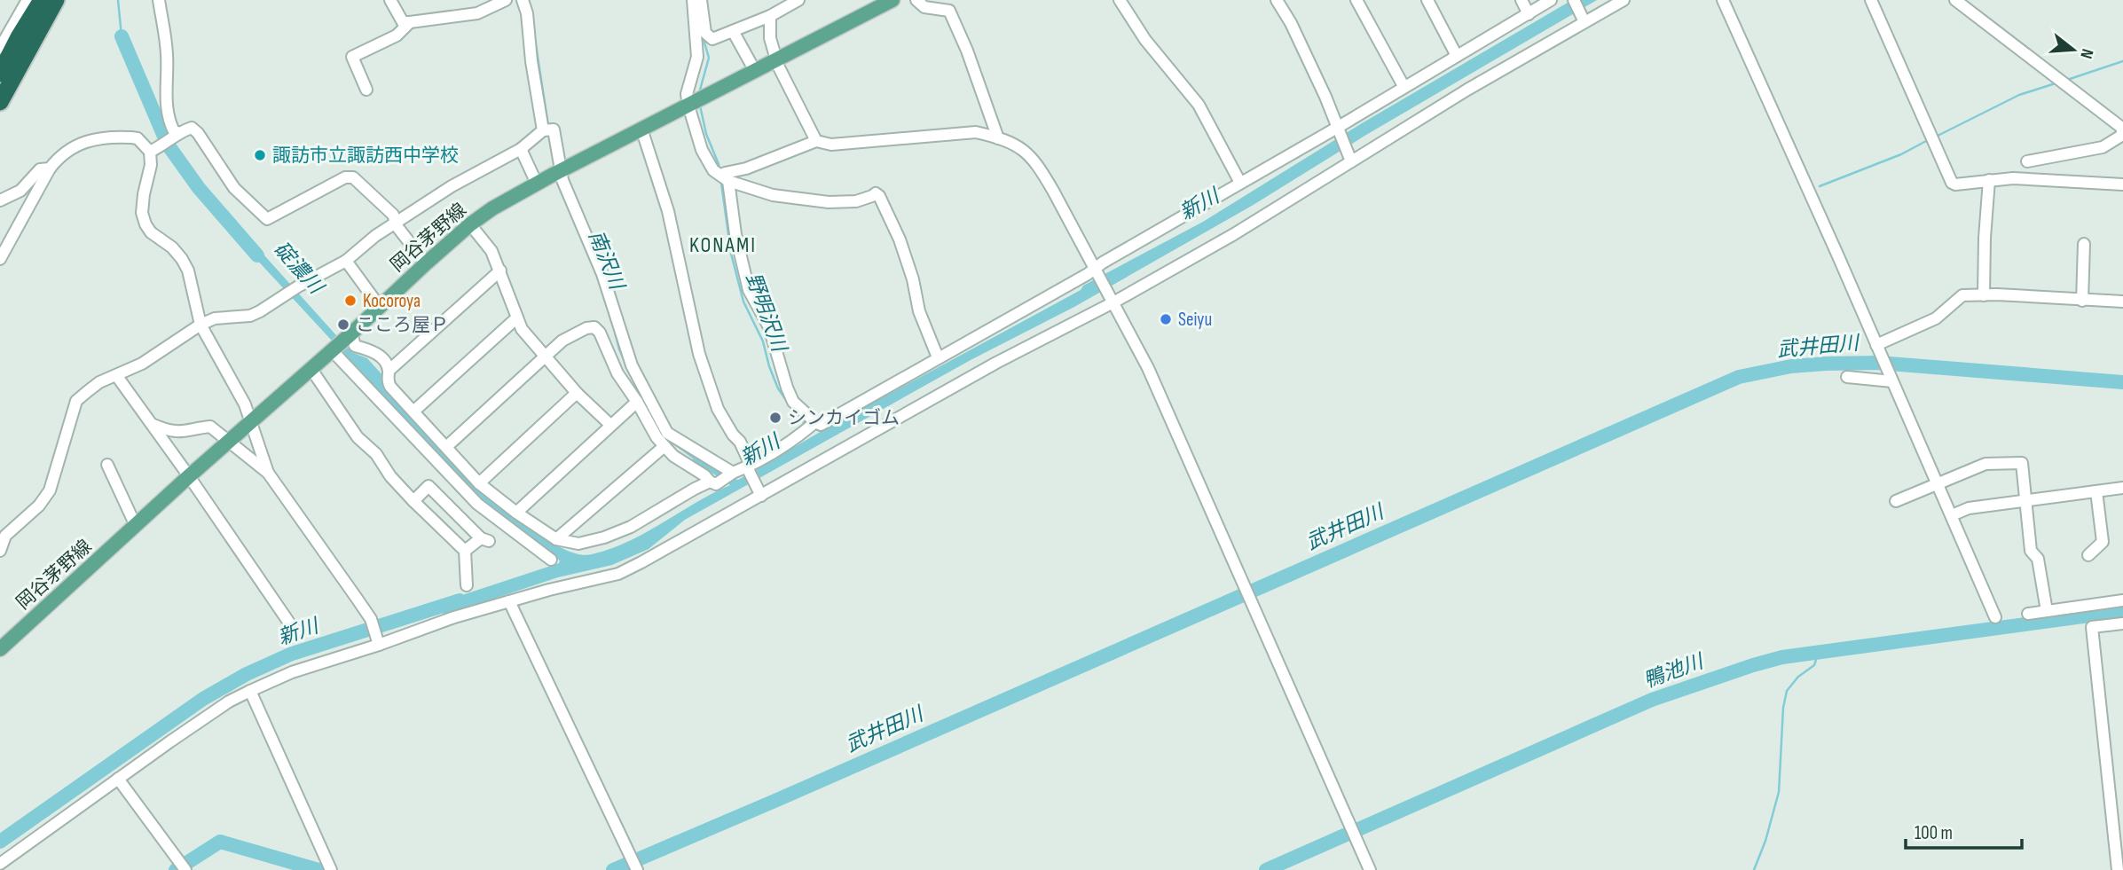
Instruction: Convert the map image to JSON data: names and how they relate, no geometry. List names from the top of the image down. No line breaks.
{"streets":{"main road":["岡谷茅野線"]},"districts":["KONAMI"],"water":["新川","南沢川","碇濃川","野明沢川","武井田川","鴨池川"],"places":["諏訪市立諏訪西中学校","Kocoroya","Seiyu","こころ屋Ｐ","シンカイゴム"],"scale_bar":"100 m","north":"right"}
